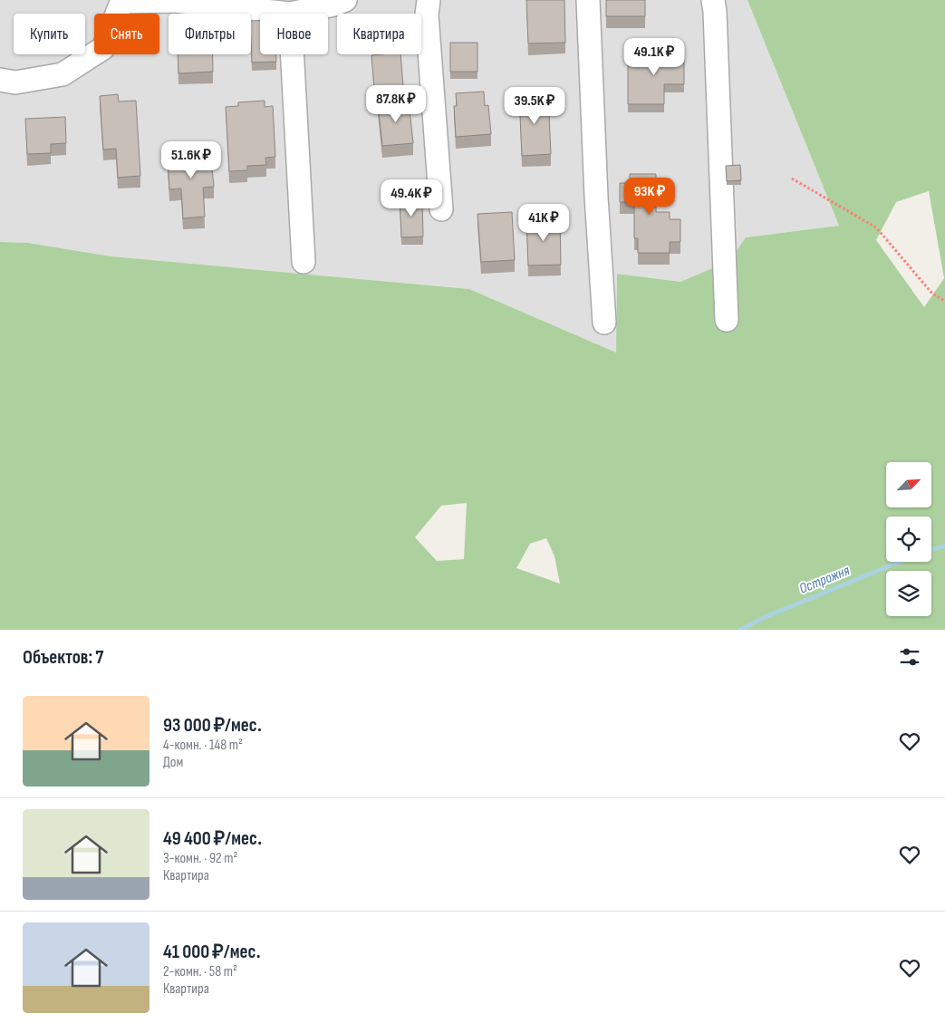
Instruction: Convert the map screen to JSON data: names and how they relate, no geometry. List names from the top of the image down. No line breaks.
{"water":["Острожня"],"north":"top right","page":{"chip":["Купить","Снять","Фильтры","Новое","Квартира"],"price":["49.1K ₽","87.8K ₽","39.5K ₽","51.6K ₽","93K ₽","49.4K ₽","41K ₽"],"heading":"Объектов: 7","list":[{"name":"93 000 ₽/мес.","note":"4-комн. · 148 m² · Дом"},{"name":"49 400 ₽/мес.","note":"3-комн. · 92 m² · Квартира"},{"name":"41 000 ₽/мес.","note":"2-комн. · 58 m² · Квартира"}]}}
